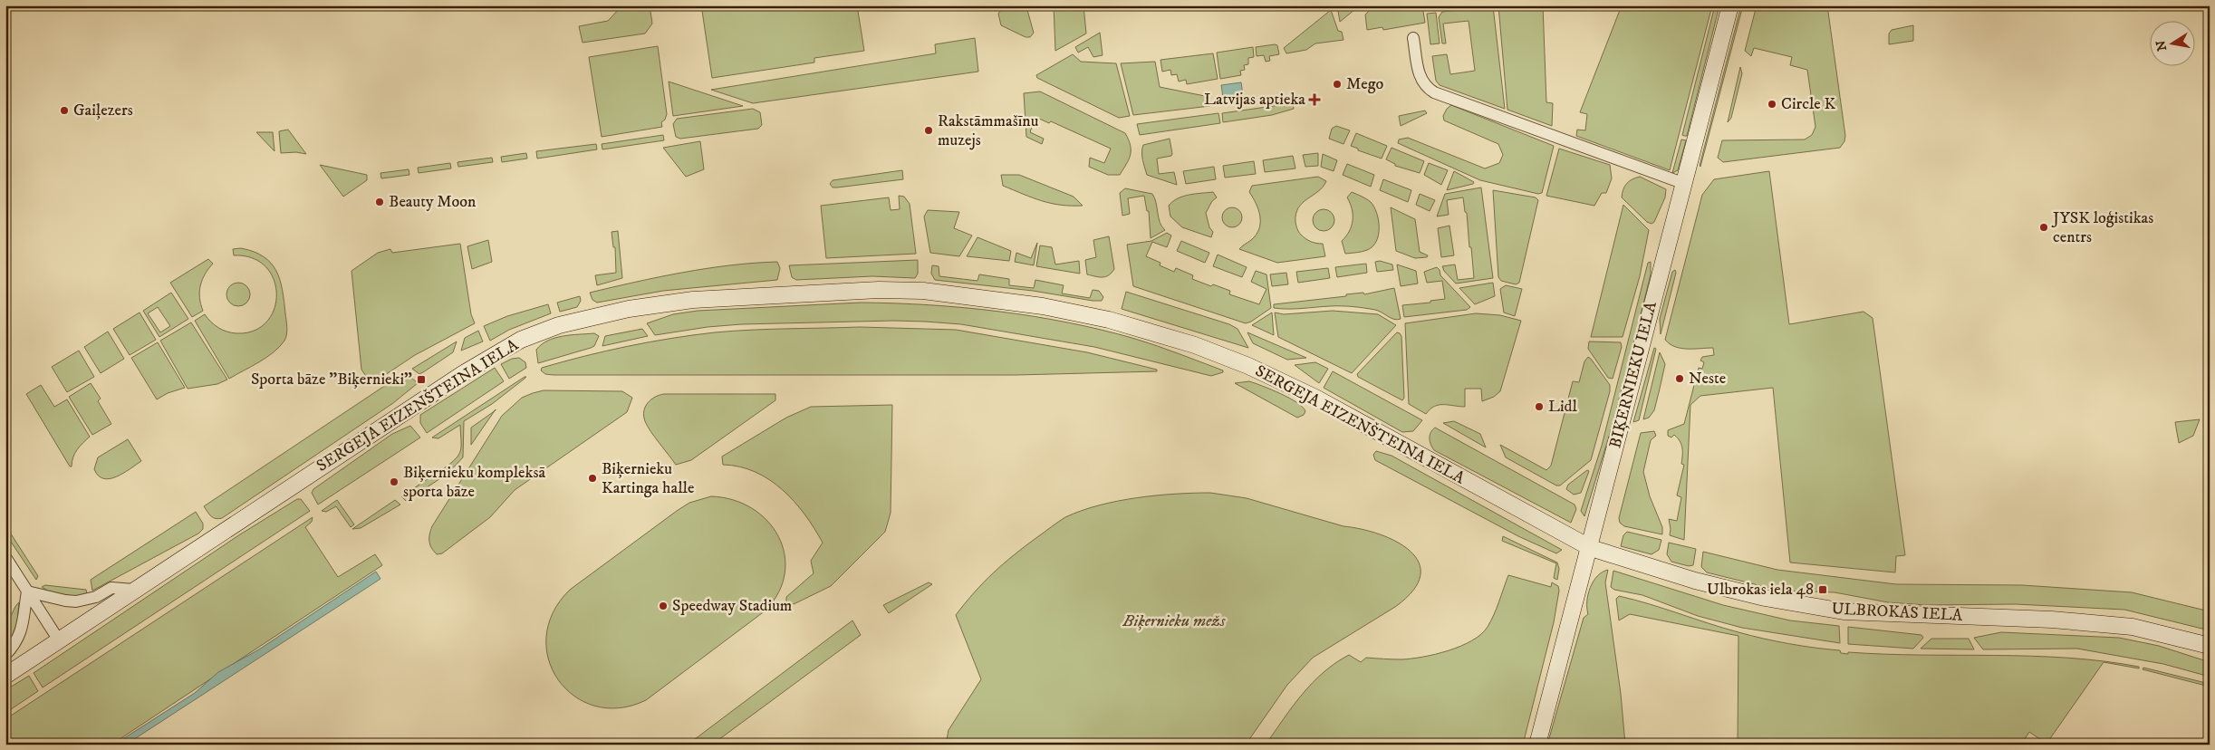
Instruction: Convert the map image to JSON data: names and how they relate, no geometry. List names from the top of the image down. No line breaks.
{"streets":{"street":["BIĶERNIEKU IELA","SERGEJA EIZENŠTEINA IELA","ULBROKAS IELA"]},"crossings":[["BIĶERNIEKU IELA","SERGEJA EIZENŠTEINA IELA"],["BIĶERNIEKU IELA","ULBROKAS IELA"],["SERGEJA EIZENŠTEINA IELA","ULBROKAS IELA"]],"parks":["Biķernieku mežs"],"places":{"other":["Mego","Circle K","Gaiļezers","Rakstāmmašīnu muzejs","Beauty Moon","JYSK loģistikas centrs","Neste","Lidl","Biķernieku Kartinga halle","Biķernieku kompleksā sporta bāze","Speedway Stadium"],"health":["Latvijas aptieka"],"transit":["Sporta bāze \"Biķernieki\"","Ulbrokas iela 48"]},"north":"left"}
